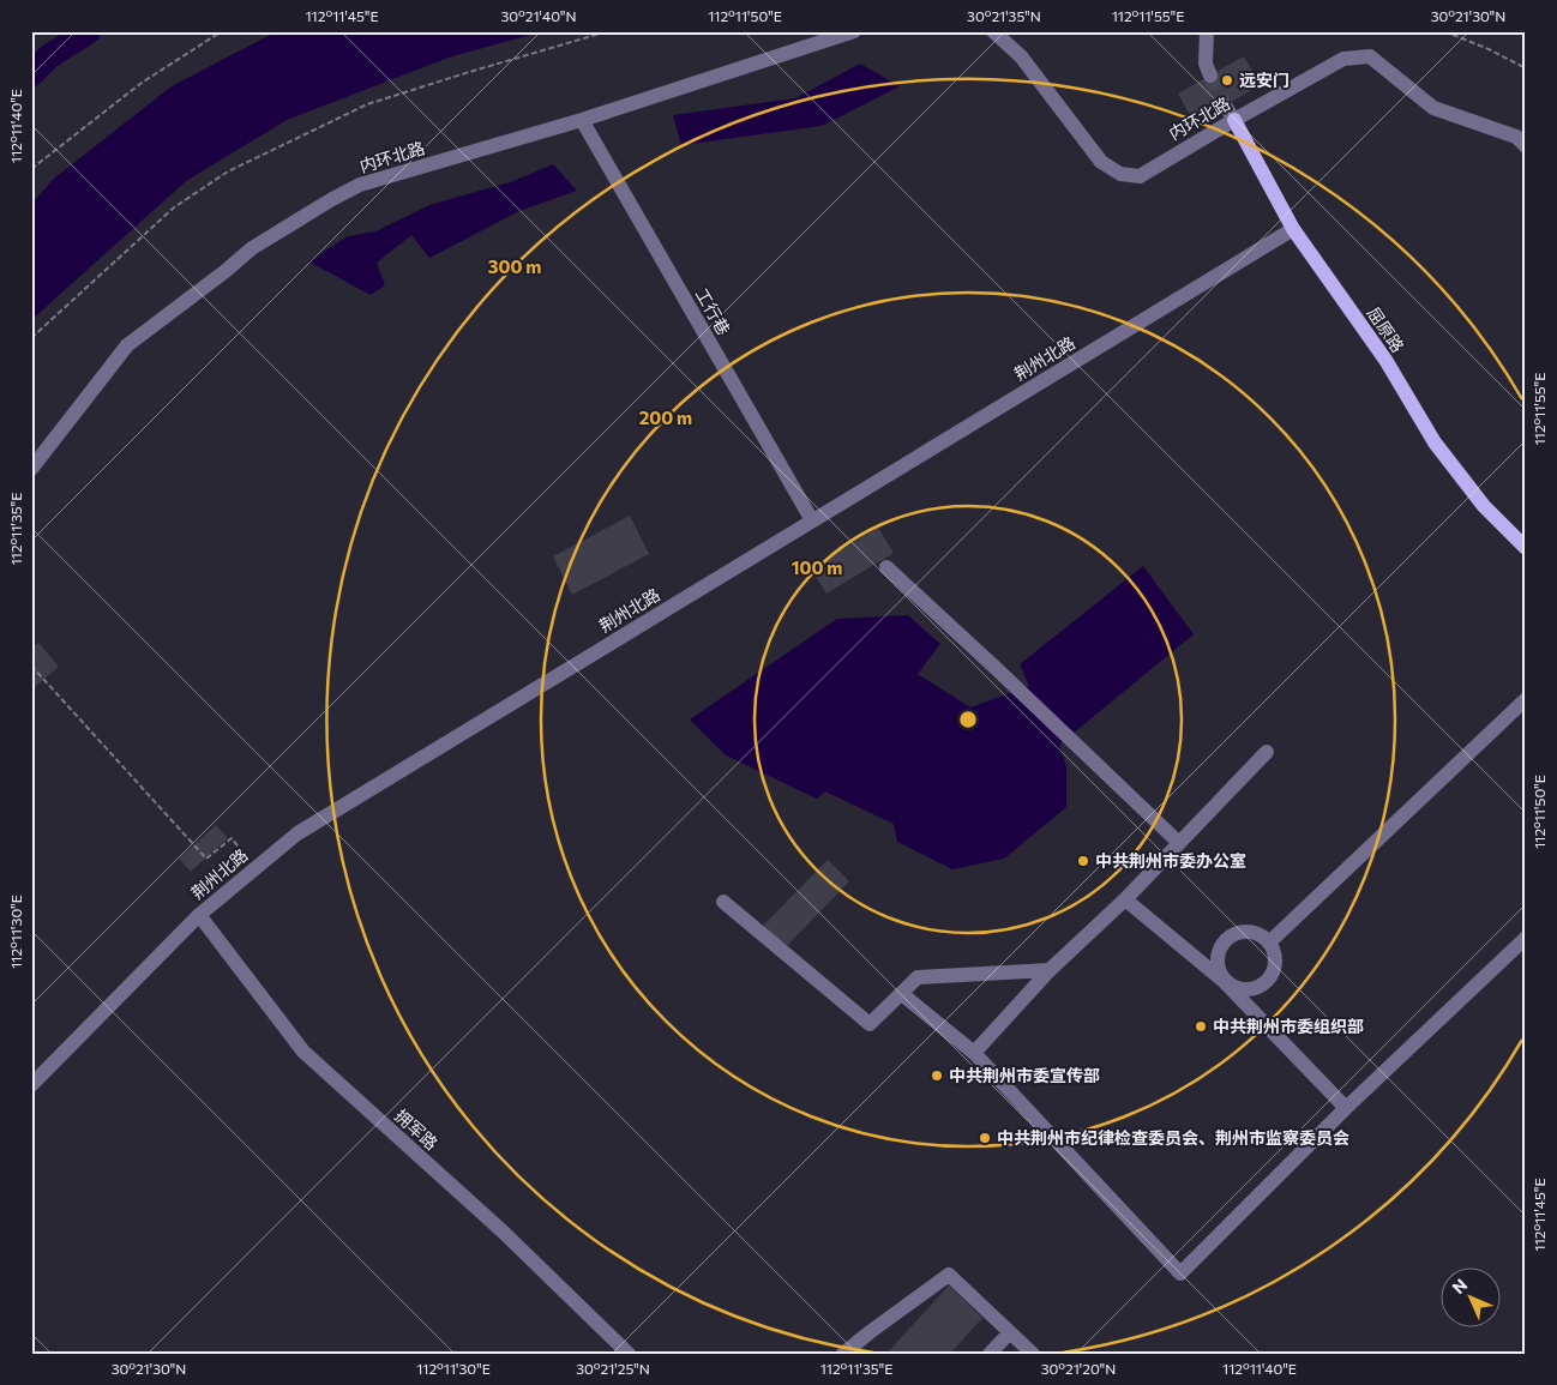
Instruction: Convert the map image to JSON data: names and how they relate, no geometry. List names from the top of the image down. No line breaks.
{"streets":{"main road":["屈原路"],"street":["内环北路","工行巷","荆州北路","拥军路"]},"crossings":[["内环北路","工行巷"],["内环北路","屈原路"],["工行巷","荆州北路"],["屈原路","荆州北路"],["荆州北路","拥军路"]],"places":["远安门","中共荆州市委办公室","中共荆州市委组织部","中共荆州市委宣传部","中共荆州市纪律检查委员会、荆州市监察委员会"],"north":"top left","coordinates":["112°11'45\"E","30°21'40\"N","112°11'50\"E","30°21'35\"N","112°11'55\"E","30°21'30\"N","112°11'40\"E","112°11'35\"E","112°11'30\"E","30°21'25\"N","30°21'20\"N"],"rings":["300 m","200 m","100 m"]}
